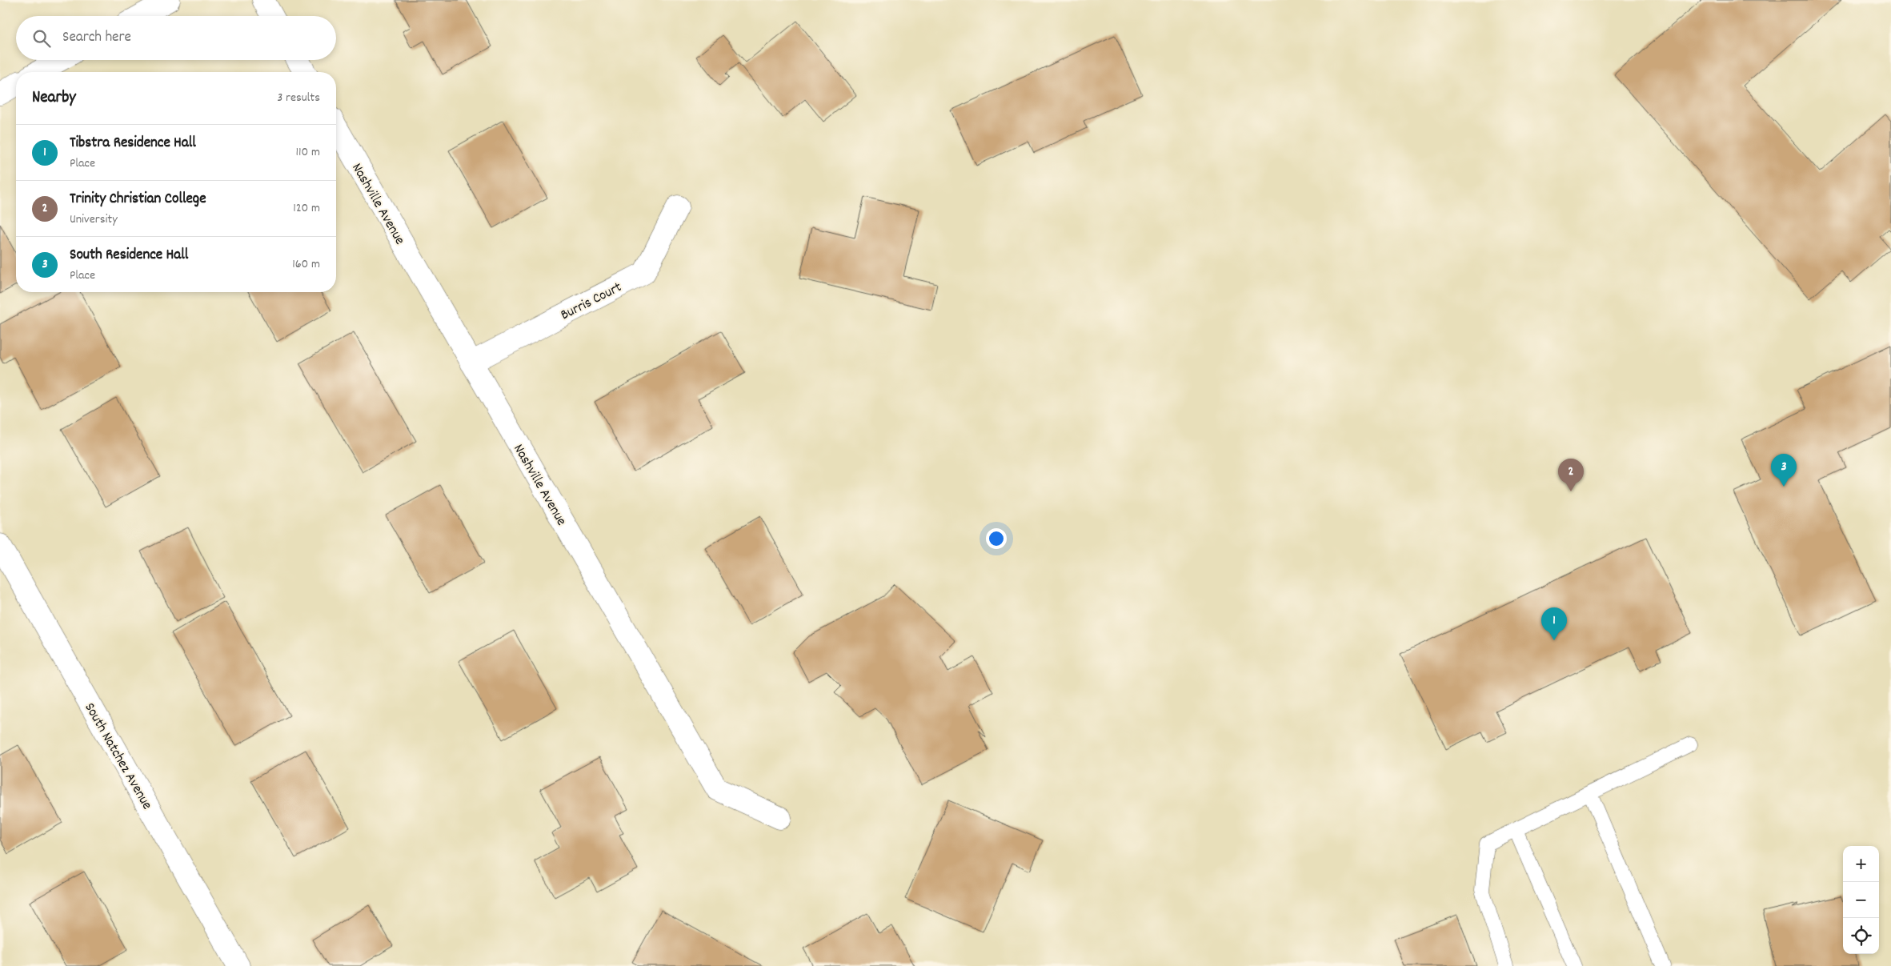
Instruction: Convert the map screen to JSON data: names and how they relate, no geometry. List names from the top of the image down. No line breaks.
{"streets":{"street":["Nashville Avenue","Burris Court","South Natchez Avenue"]},"crossings":[["Nashville Avenue","Burris Court"]],"page":{"search":"Search here","heading":["Nearby","3 results"],"list":[{"mark":"1","name":"Tibstra Residence Hall","note":"Place","value":"110 m"},{"mark":"2","name":"Trinity Christian College","note":"University","value":"120 m"},{"mark":"3","name":"South Residence Hall","note":"Place","value":"160 m"}],"pins":["3","2","1"],"map_buttons":["+","−"]}}
